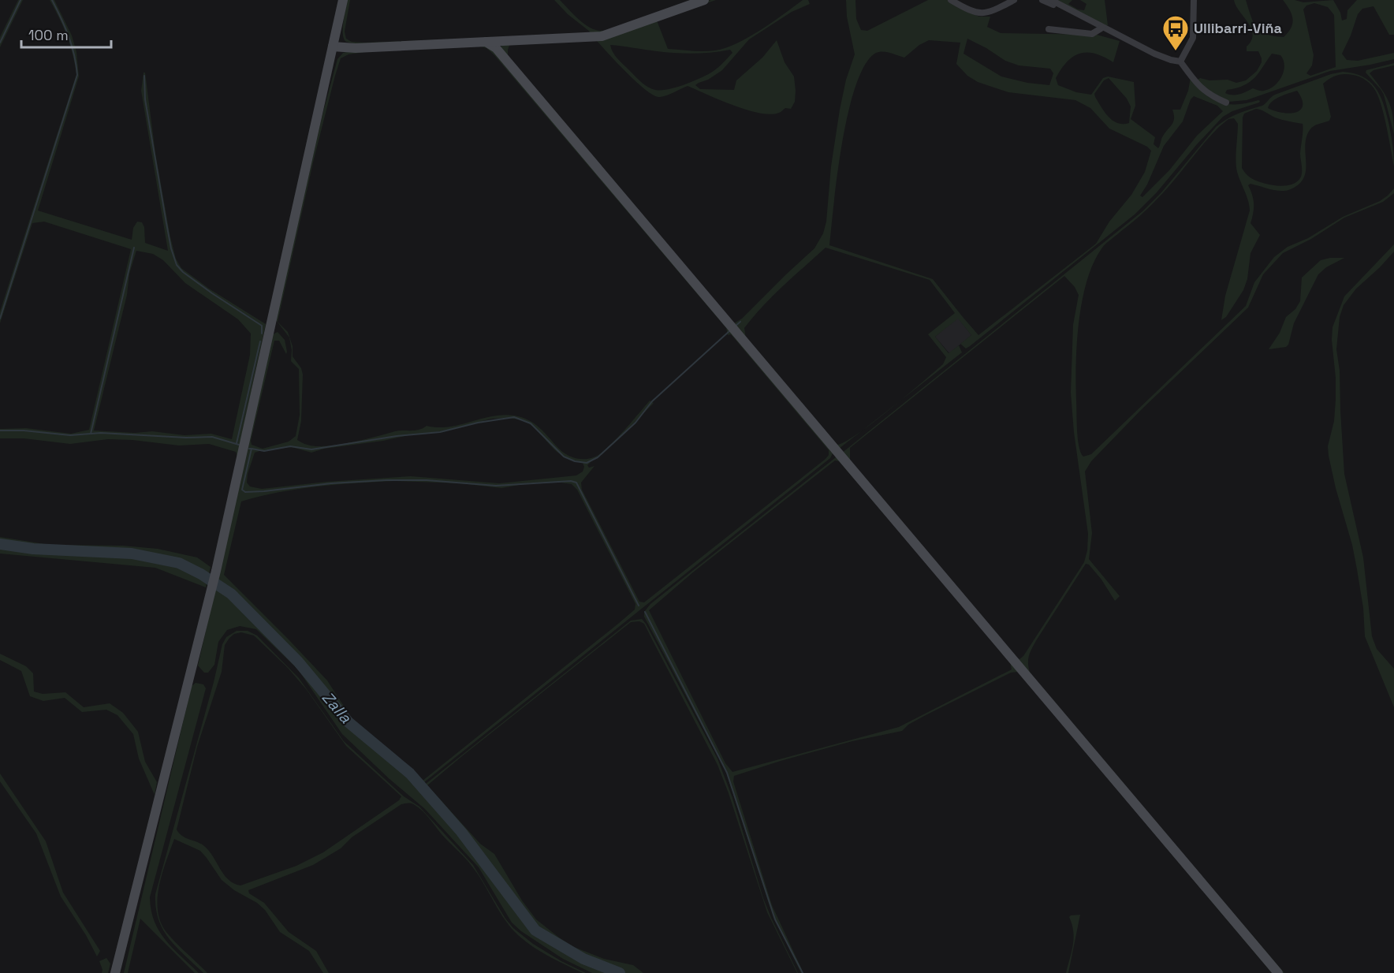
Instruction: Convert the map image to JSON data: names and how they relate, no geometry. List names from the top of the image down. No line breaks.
{"water":["Zalla"],"places":{"bus stop":["Ullibarri-Viña"]},"scale_bar":"100 m"}
